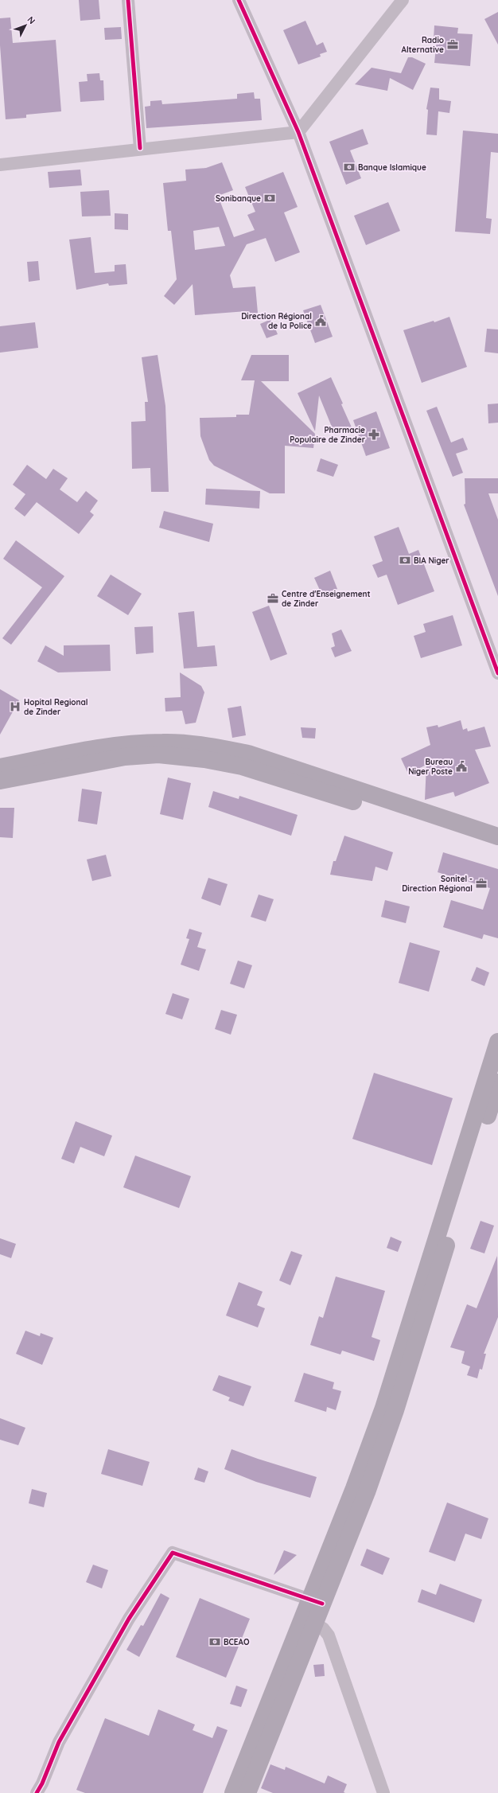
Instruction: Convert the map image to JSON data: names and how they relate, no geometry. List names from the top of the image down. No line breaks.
{"places":{"office":["Radio Alternative","Centre d'Enseignement de Zinder","Sonitel - Direction Régional"],"bank":["Banque Islamique","Sonibanque","BIA Niger","BCEAO"],"public building":["Direction Régional de la Police","Bureau Niger Poste"],"pharmacy":["Pharmacie Populaire de Zinder"],"hospital":["Hopital Regional de Zinder"]},"north":"top right"}
